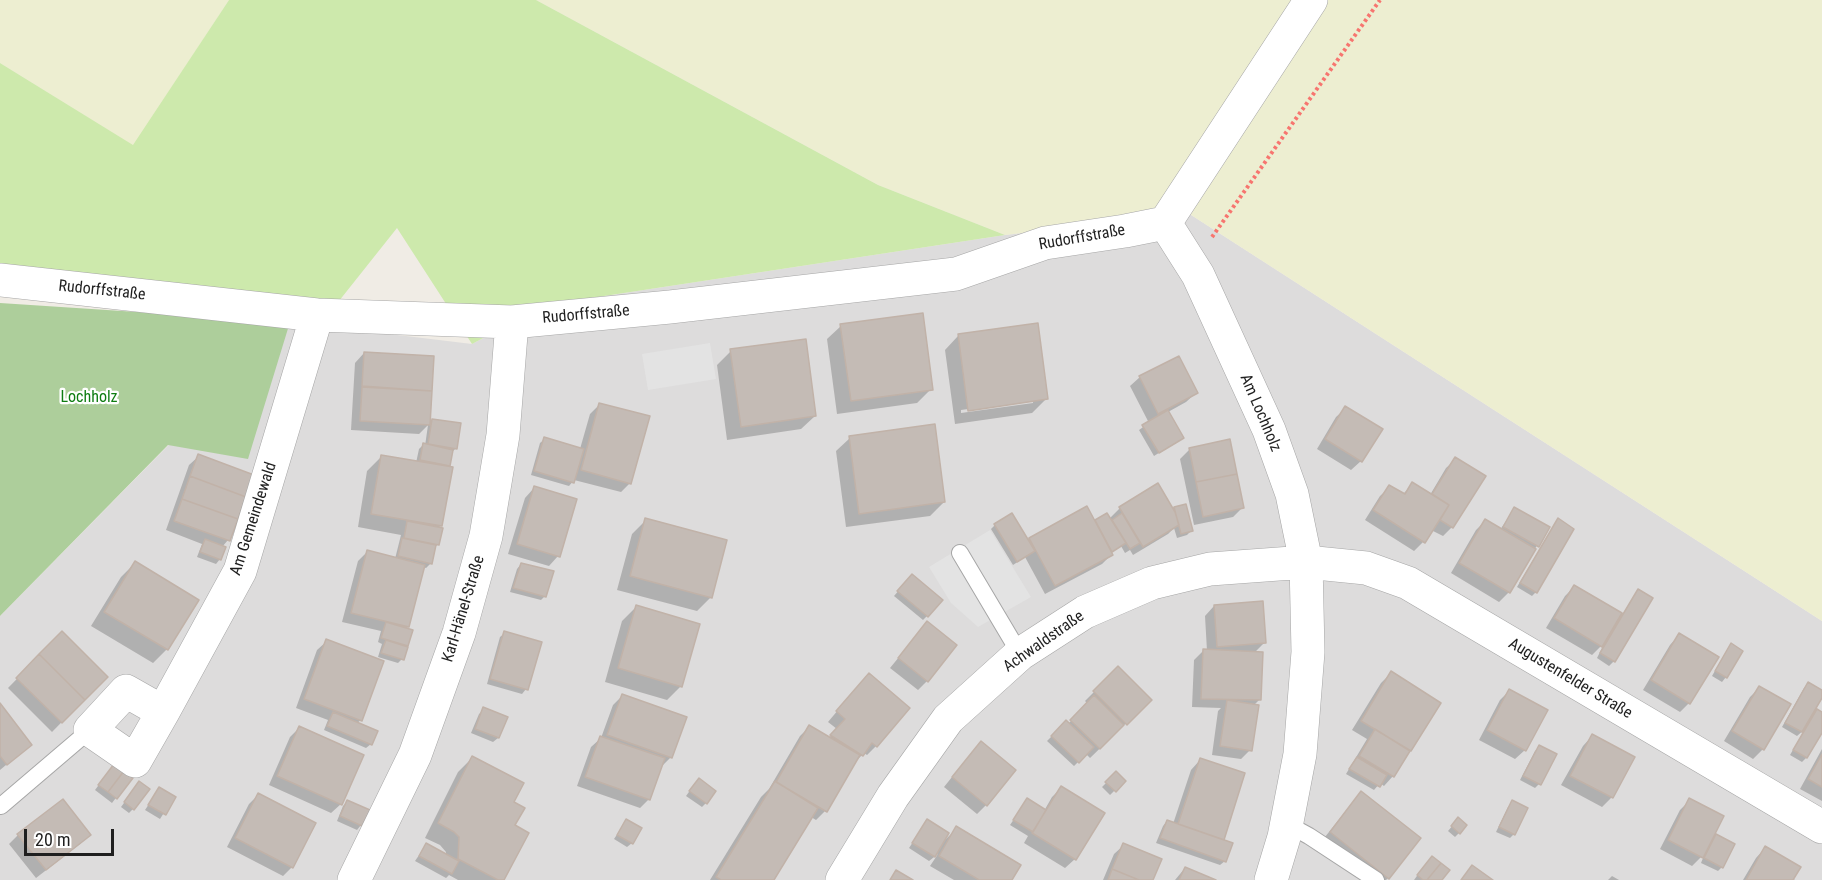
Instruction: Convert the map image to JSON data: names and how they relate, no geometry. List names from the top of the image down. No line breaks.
{"streets":{"street":["Rudorffstraße","Am Lochholz","Am Gemeindewald","Karl-Hänel-Straße","Achwaldstraße","Augustenfelder Straße"]},"crossings":[["Rudorffstraße","Am Lochholz"],["Rudorffstraße","Am Gemeindewald"],["Rudorffstraße","Karl-Hänel-Straße"],["Am Lochholz","Achwaldstraße"],["Am Lochholz","Augustenfelder Straße"],["Achwaldstraße","Augustenfelder Straße"]],"parks":["Lochholz"],"scale_bar":"20 m"}
